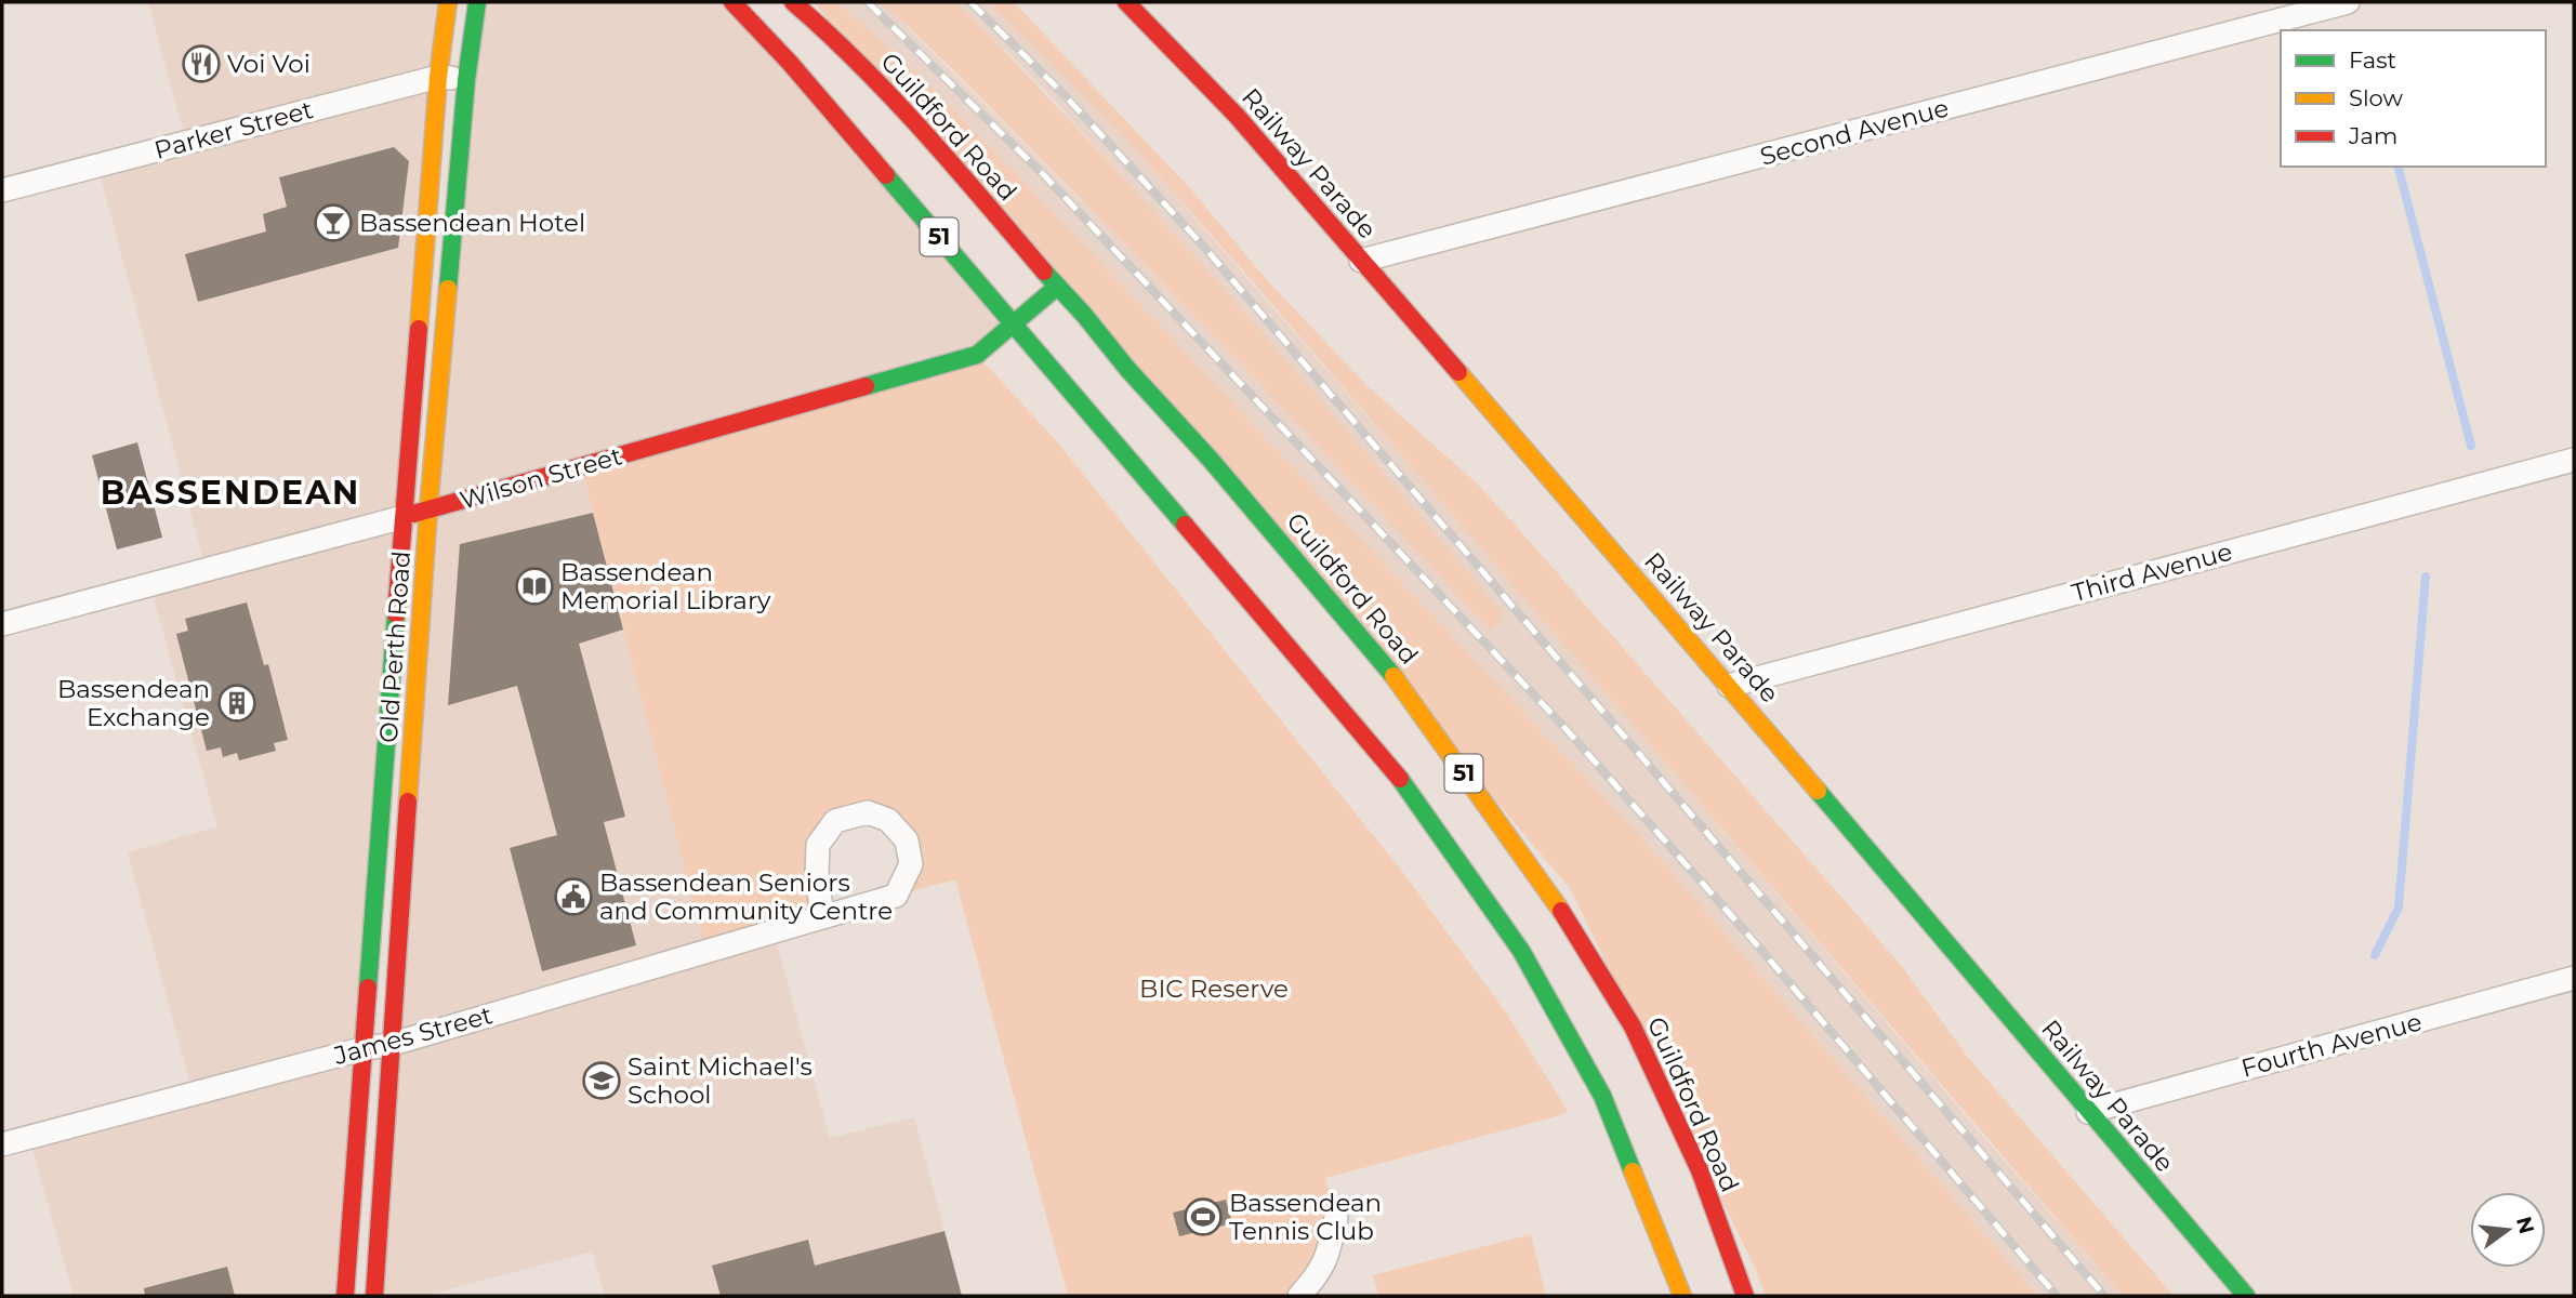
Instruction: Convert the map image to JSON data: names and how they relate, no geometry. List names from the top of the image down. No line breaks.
{"streets":{"main road":["Guildford Road","Railway Parade","51","Wilson Street","Old Perth Road"],"street":["Parker Street","Second Avenue","Third Avenue","James Street","Fourth Avenue"]},"crossings":[["Guildford Road","Wilson Street"],["Parker Street","Old Perth Road"],["Second Avenue","Railway Parade"],["Railway Parade","Third Avenue"],["Railway Parade","Fourth Avenue"],["51","Wilson Street"],["Wilson Street","Old Perth Road"],["Old Perth Road","James Street"]],"districts":["BASSENDEAN"],"parks":["BIC Reserve"],"places":{"restaurant":["Voi Voi"],"bar":["Bassendean Hotel"],"library":["Bassendean Memorial Library"],"building":["Bassendean Exchange"],"public building":["Bassendean Seniors and Community Centre"],"school or university":["Saint Michael's School"],"sports":["Bassendean Tennis Club"]},"legend":["Fast","Slow","Jam"],"north":"right"}
